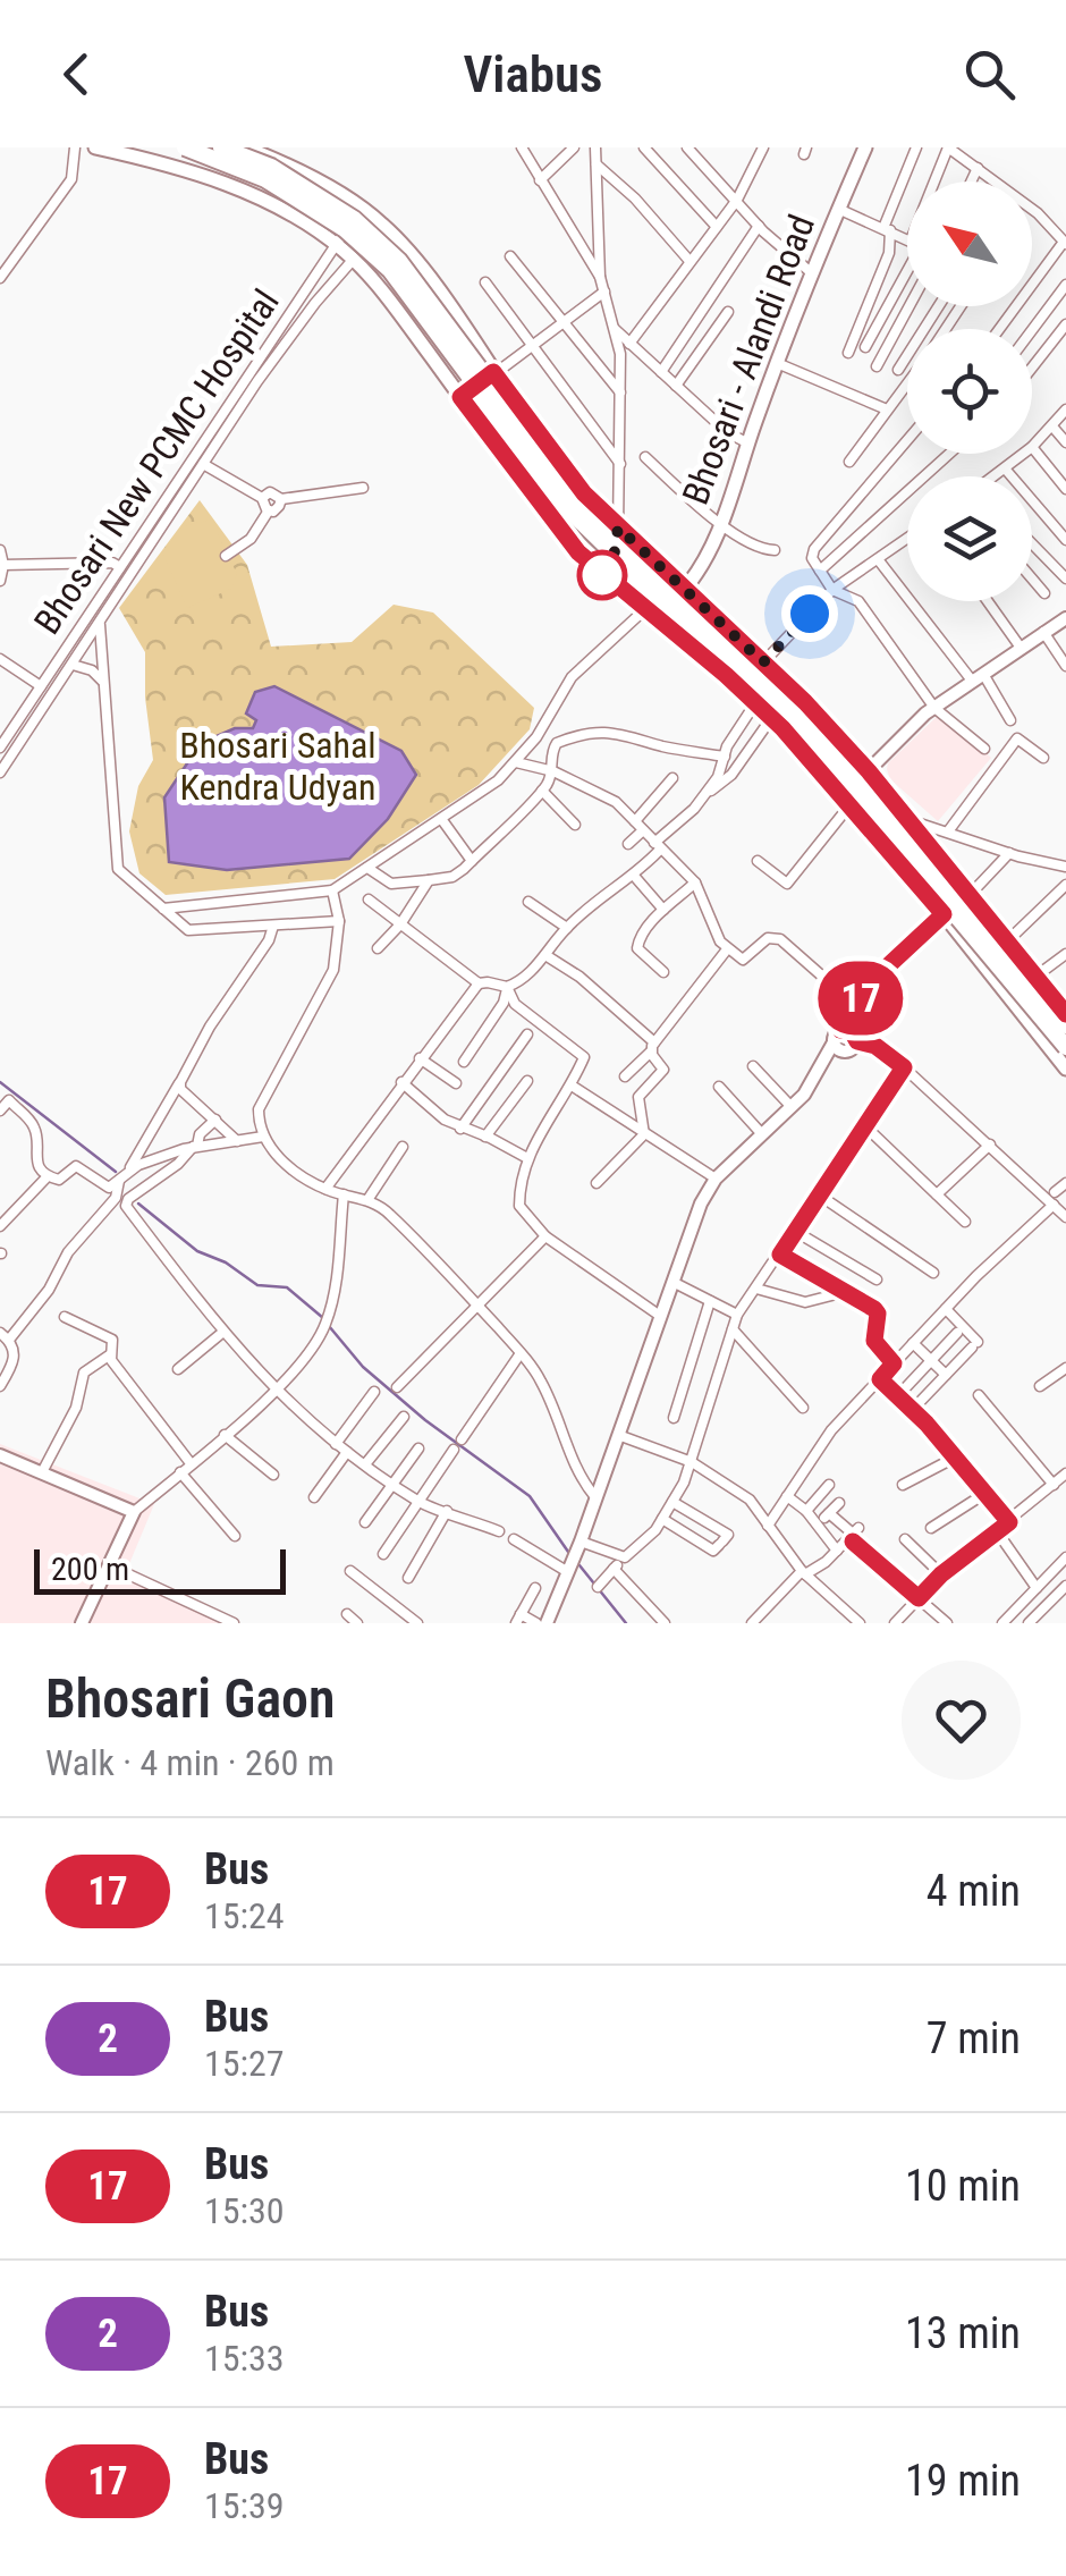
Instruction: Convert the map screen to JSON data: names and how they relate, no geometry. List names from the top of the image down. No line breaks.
{"streets":{"main road":["Bhosari - Alandi Road"],"street":["Bhosari New PCMC Hospital"]},"parks":["Bhosari Sahal Kendra Udyan"],"lines":["bus line 17"],"scale_bar":"200 m","north":"top left","page":{"header":"Viabus","on_map":"17","scale":"200 m","heading":["Bhosari Gaon","Walk · 4 min · 260 m"],"list":[{"mark":"17","name":"Bus","note":"15:24","value":"4 min"},{"mark":"2","name":"Bus","note":"15:27","value":"7 min"},{"mark":"17","name":"Bus","note":"15:30","value":"10 min"},{"mark":"2","name":"Bus","note":"15:33","value":"13 min"},{"mark":"17","name":"Bus","note":"15:39","value":"19 min"}]}}
